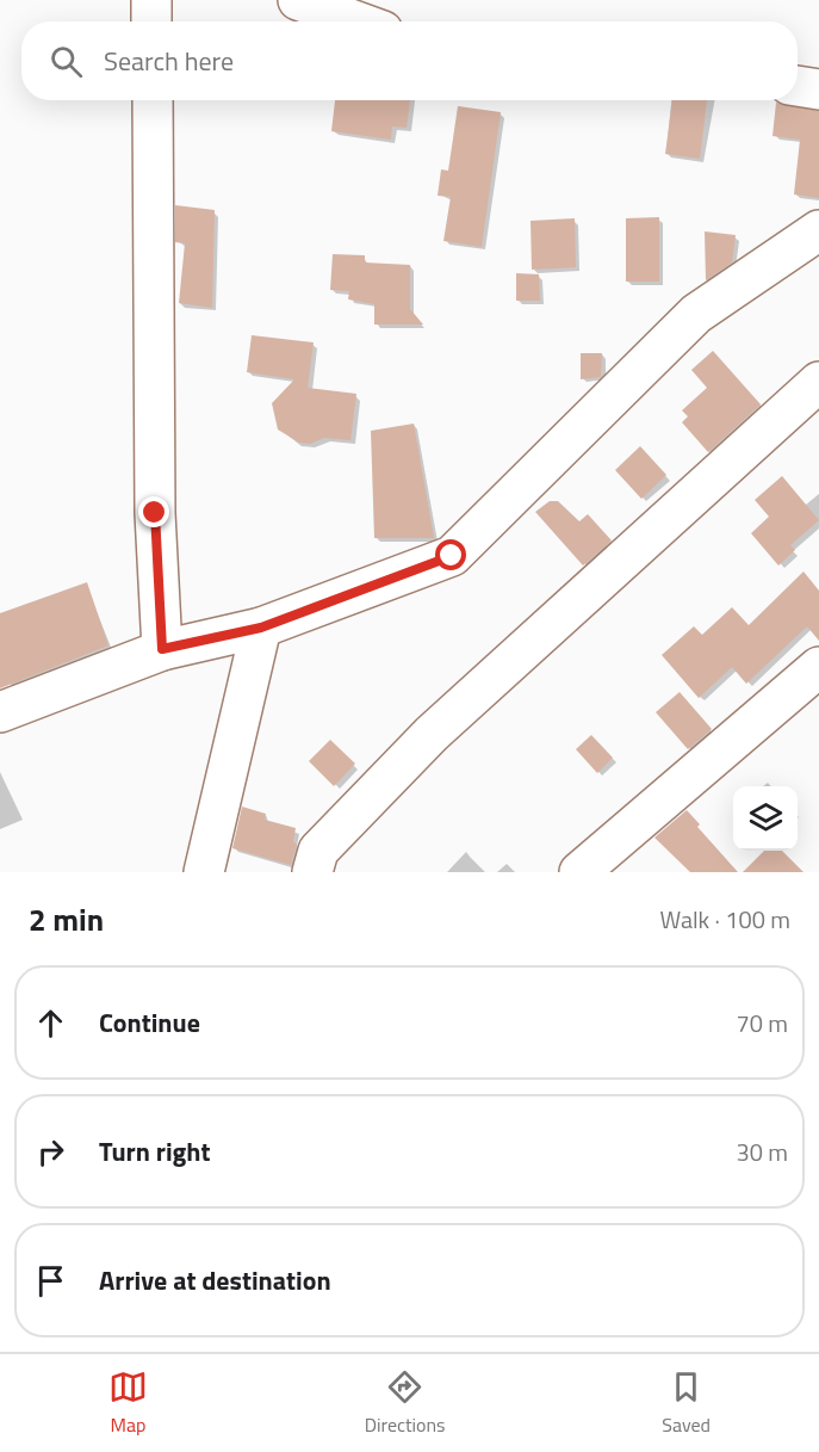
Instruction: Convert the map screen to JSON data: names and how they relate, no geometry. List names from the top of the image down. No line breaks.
{"page":{"search":"Search here","heading":["2 min","Walk · 100 m"],"list":[["Continue","70 m"],["Turn right","30 m"],"Arrive at destination"],"nav":["Map","Directions","Saved"]}}
